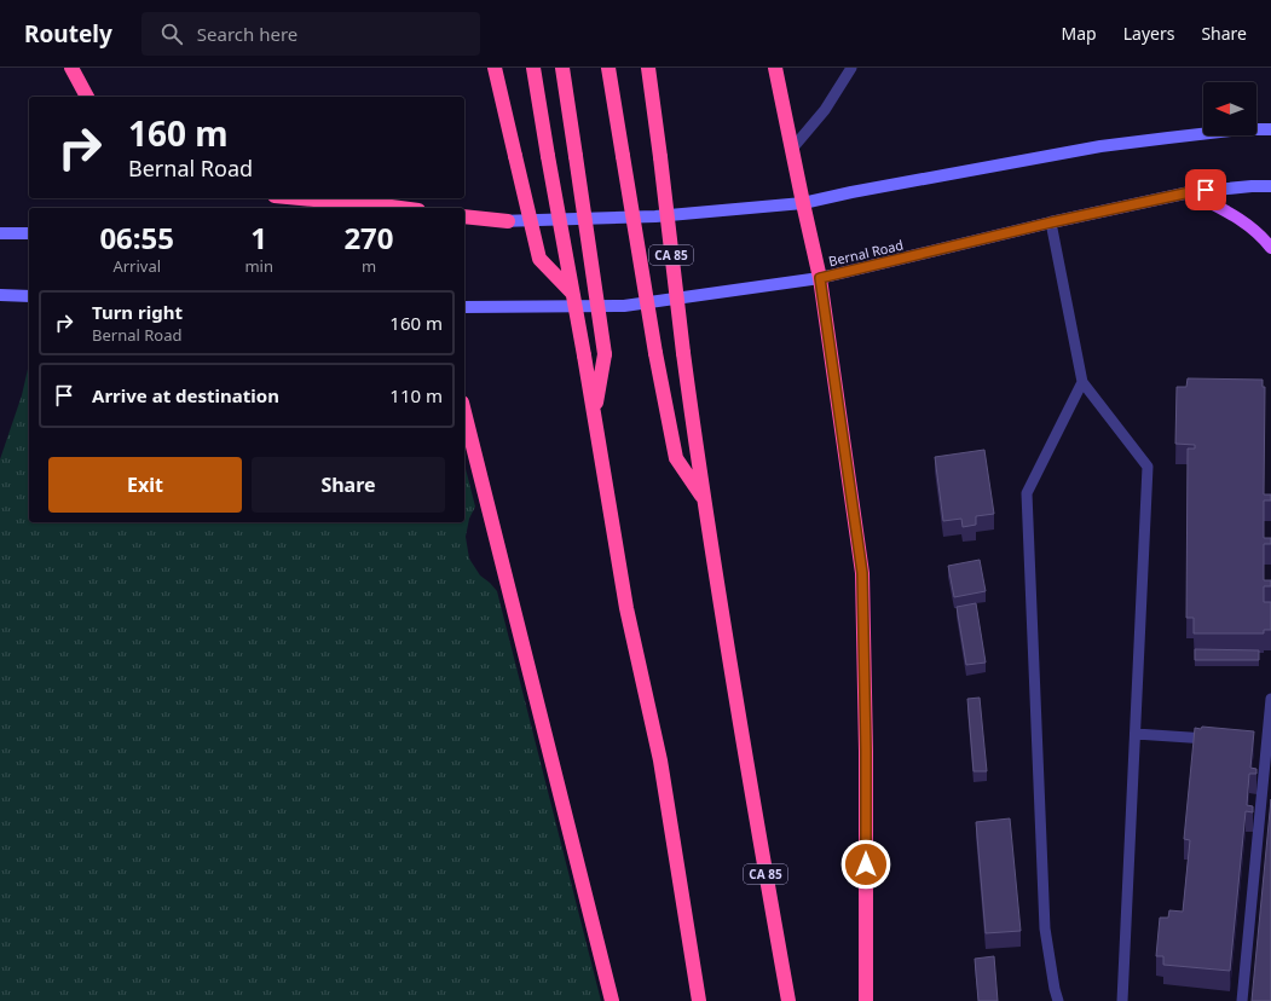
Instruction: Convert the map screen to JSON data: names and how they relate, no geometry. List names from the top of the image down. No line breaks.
{"streets":{"highway":["CA 85"],"main road":["Bernal Road"]},"north":"left","page":{"header":"Routely","search":"Search here","nav":["Map","Layers","Share"],"turn":["160 m","Bernal Road"],"eta":["06:55","Arrival","1","min","270","m"],"list":[{"name":"Turn right","note":"Bernal Road","value":"160 m"},{"name":"Arrive at destination","value":"110 m"}],"buttons":["Exit","Share"]}}
